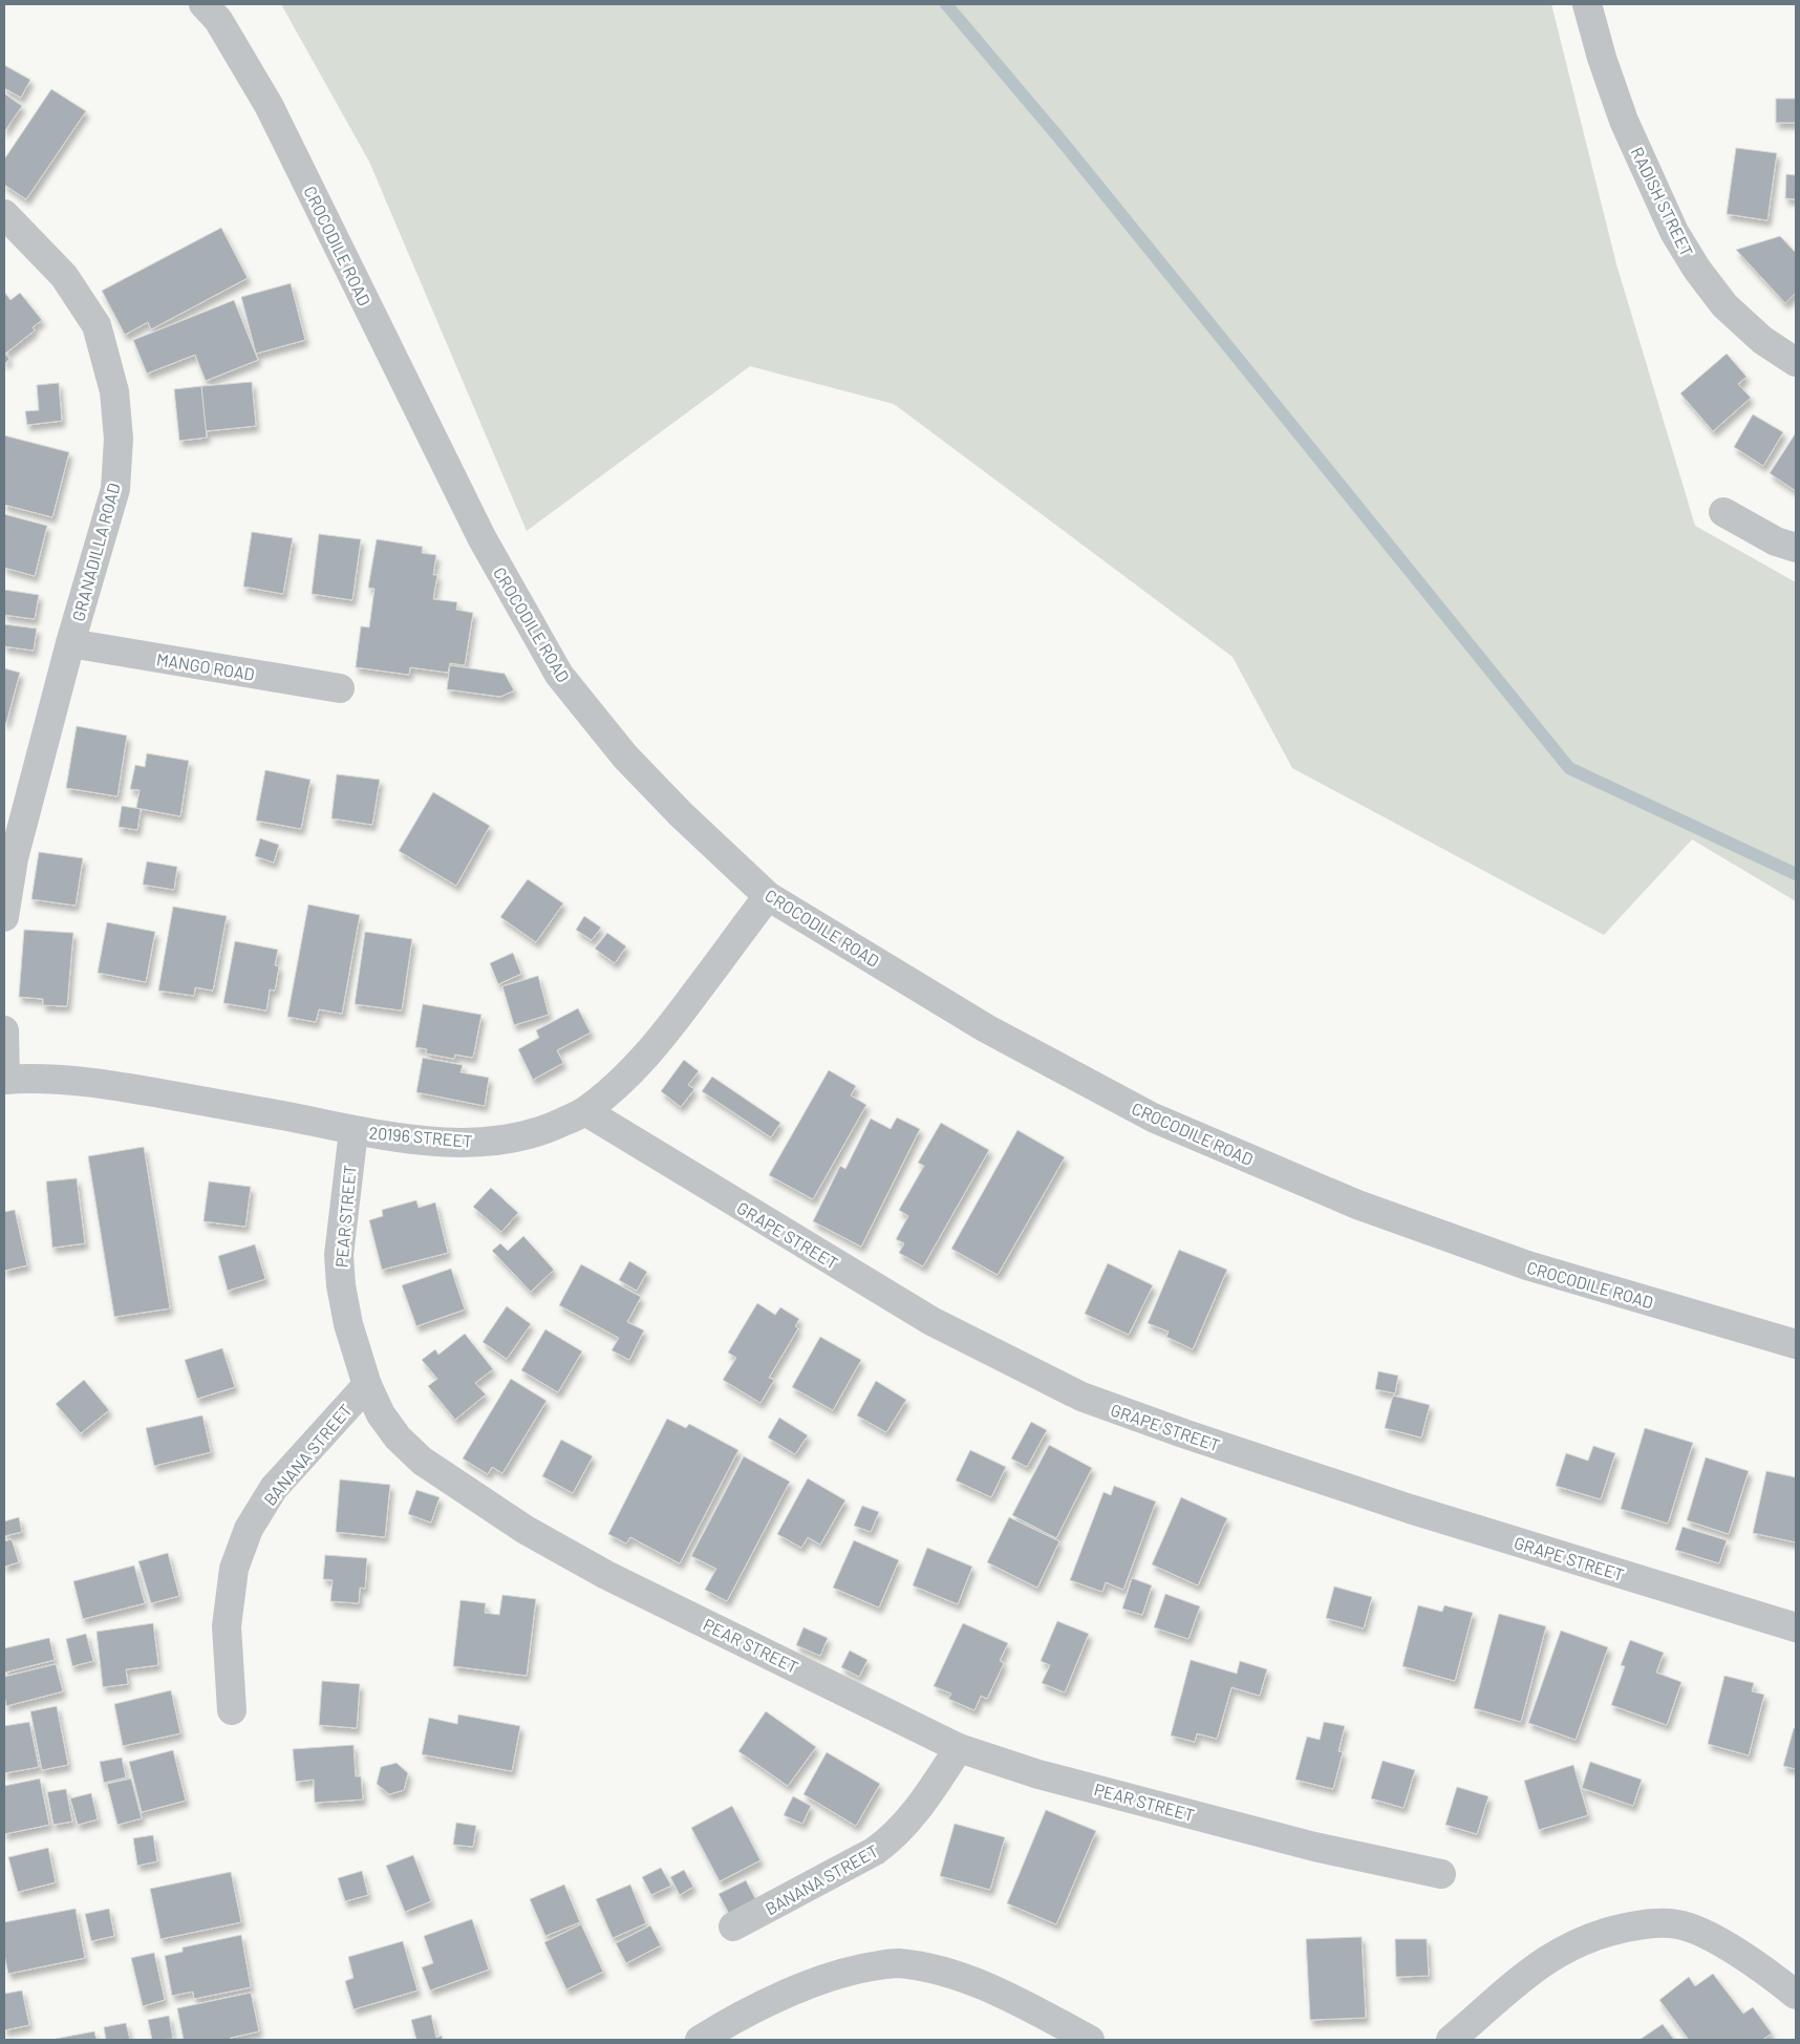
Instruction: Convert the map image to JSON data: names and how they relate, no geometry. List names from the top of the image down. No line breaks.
{"streets":{"street":["RADISH STREET","CROCODILE ROAD","GRANADILLA ROAD","MANGO ROAD","20196 STREET","PEAR STREET","GRAPE STREET","BANANA STREET"]},"crossings":[["CROCODILE ROAD","20196 STREET"],["GRANADILLA ROAD","MANGO ROAD"],["20196 STREET","PEAR STREET"],["20196 STREET","GRAPE STREET"],["PEAR STREET","BANANA STREET"]]}
